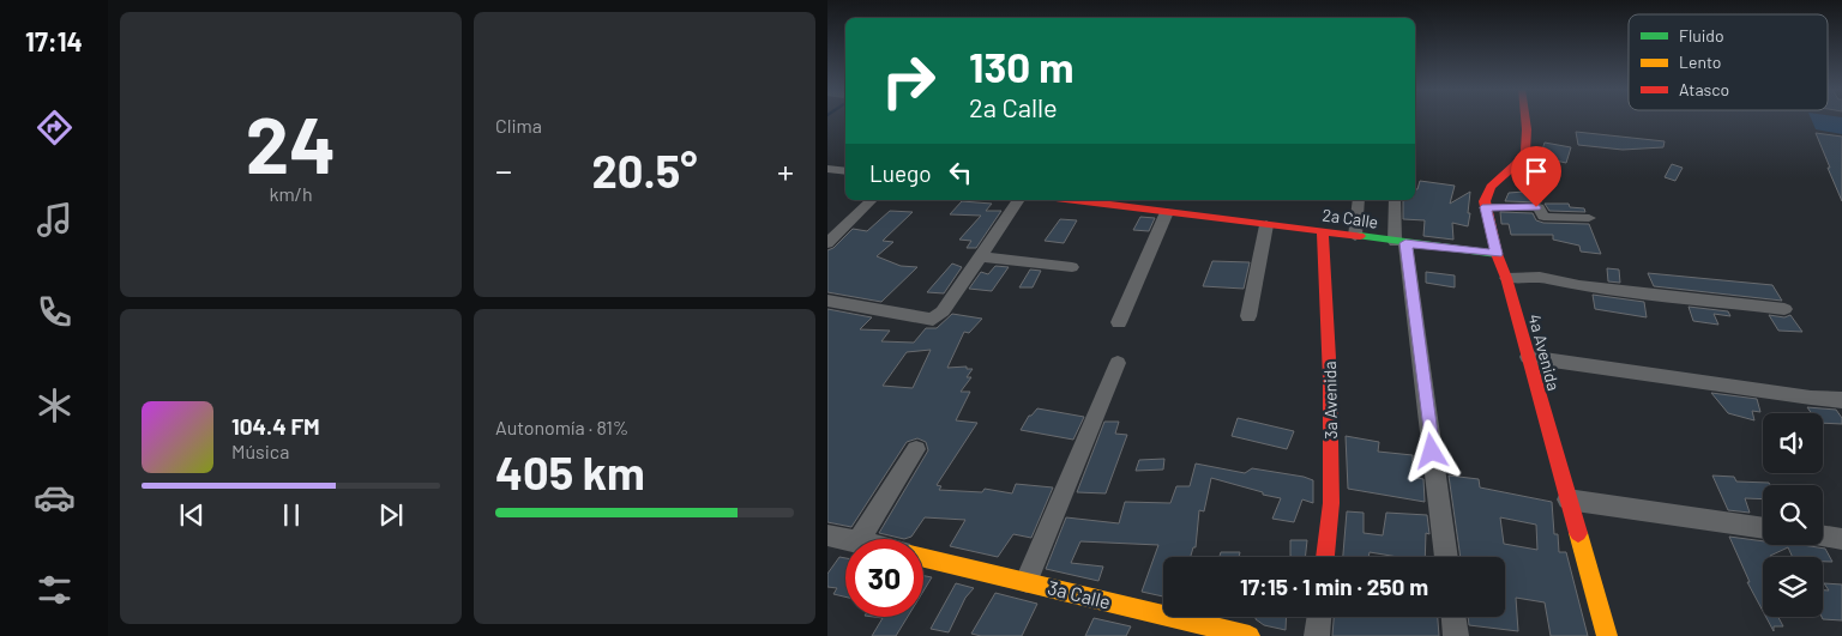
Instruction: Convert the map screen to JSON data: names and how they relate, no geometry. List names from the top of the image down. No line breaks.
{"streets":{"street":["2a Calle","4a Avenida","3a Avenida","3a Calle"]},"crossings":[["2a Calle","4a Avenida"],["2a Calle","3a Avenida"]],"legend":["Fluido","Lento","Atasco"],"page":{"tabs":"17:14","tile":[["24","km/h"],"Clima",["Autonomía · 81%","405 km"]],"turn":["130 m","2a Calle"],"then":"Luego","heat":["−","20.5°","+"],"song":["104.4 FM","Música"],"limit":"30","trip":"17:15 · 1 min · 250 m"}}
